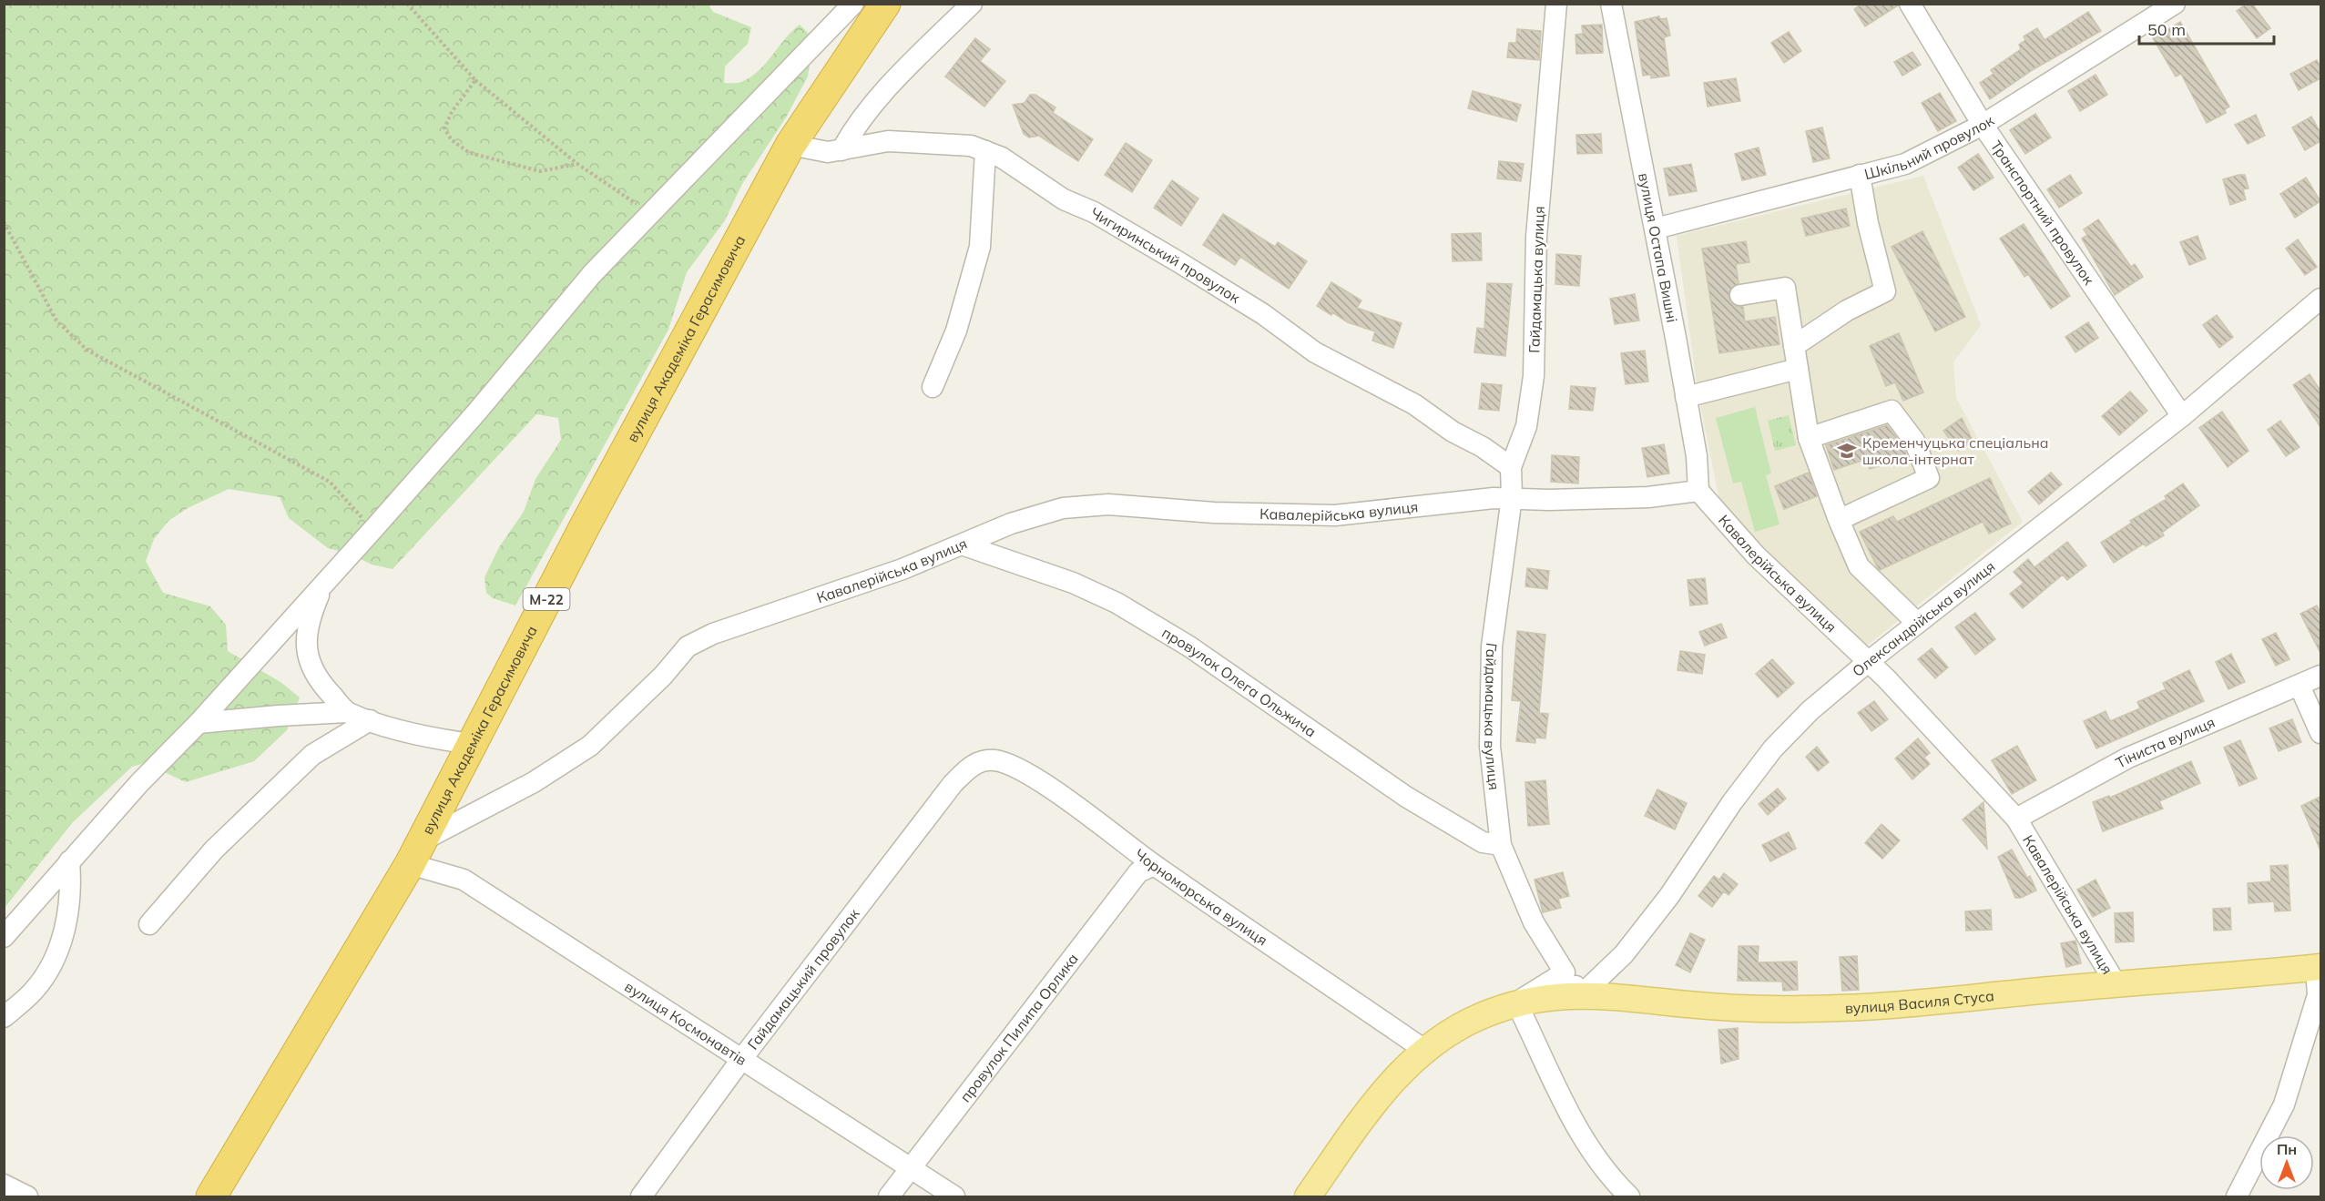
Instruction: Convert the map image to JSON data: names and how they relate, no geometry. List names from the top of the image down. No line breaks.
{"streets":{"highway":["вулиця Академіка Герасимовича","М-22"],"main road":["вулиця Василя Стуса"],"street":["Шкільний провулок","Транспортний провулок","вулиця Остапа Вишні","Чигиринський провулок","Гайдамацька вулиця","Кавалерійська вулиця","Олександрійська вулиця","провулок Олега Ольжича","Тіниста вулиця","Чорноморська вулиця","Гайдамацький провулок","вулиця Космонавтів","провулок Пилипа Орлика"]},"crossings":[["Шкільний провулок","Транспортний провулок"],["Шкільний провулок","вулиця Остапа Вишні"],["Транспортний провулок","Олександрійська вулиця"],["вулиця Остапа Вишні","Кавалерійська вулиця"],["Чигиринський провулок","Гайдамацька вулиця"],["Чигиринський провулок","вулиця Академіка Герасимовича"],["Гайдамацька вулиця","Кавалерійська вулиця"],["Гайдамацька вулиця","Олександрійська вулиця"],["Гайдамацька вулиця","провулок Олега Ольжича"],["Гайдамацька вулиця","вулиця Василя Стуса"],["вулиця Академіка Герасимовича","Кавалерійська вулиця"],["вулиця Академіка Герасимовича","вулиця Космонавтів"],["Кавалерійська вулиця","Олександрійська вулиця"],["Кавалерійська вулиця","провулок Олега Ольжича"],["Кавалерійська вулиця","Тіниста вулиця"],["Кавалерійська вулиця","вулиця Василя Стуса"],["Кавалерійська вулиця","вулиця Космонавтів"],["Олександрійська вулиця","вулиця Василя Стуса"],["Чорноморська вулиця","Гайдамацький провулок"],["Чорноморська вулиця","провулок Пилипа Орлика"],["Гайдамацький провулок","вулиця Космонавтів"],["вулиця Космонавтів","провулок Пилипа Орлика"]],"places":{"school or university":["Кременчуцька спеціальна школа-інтернат"]},"scale_bar":"50 m","north":"top"}
